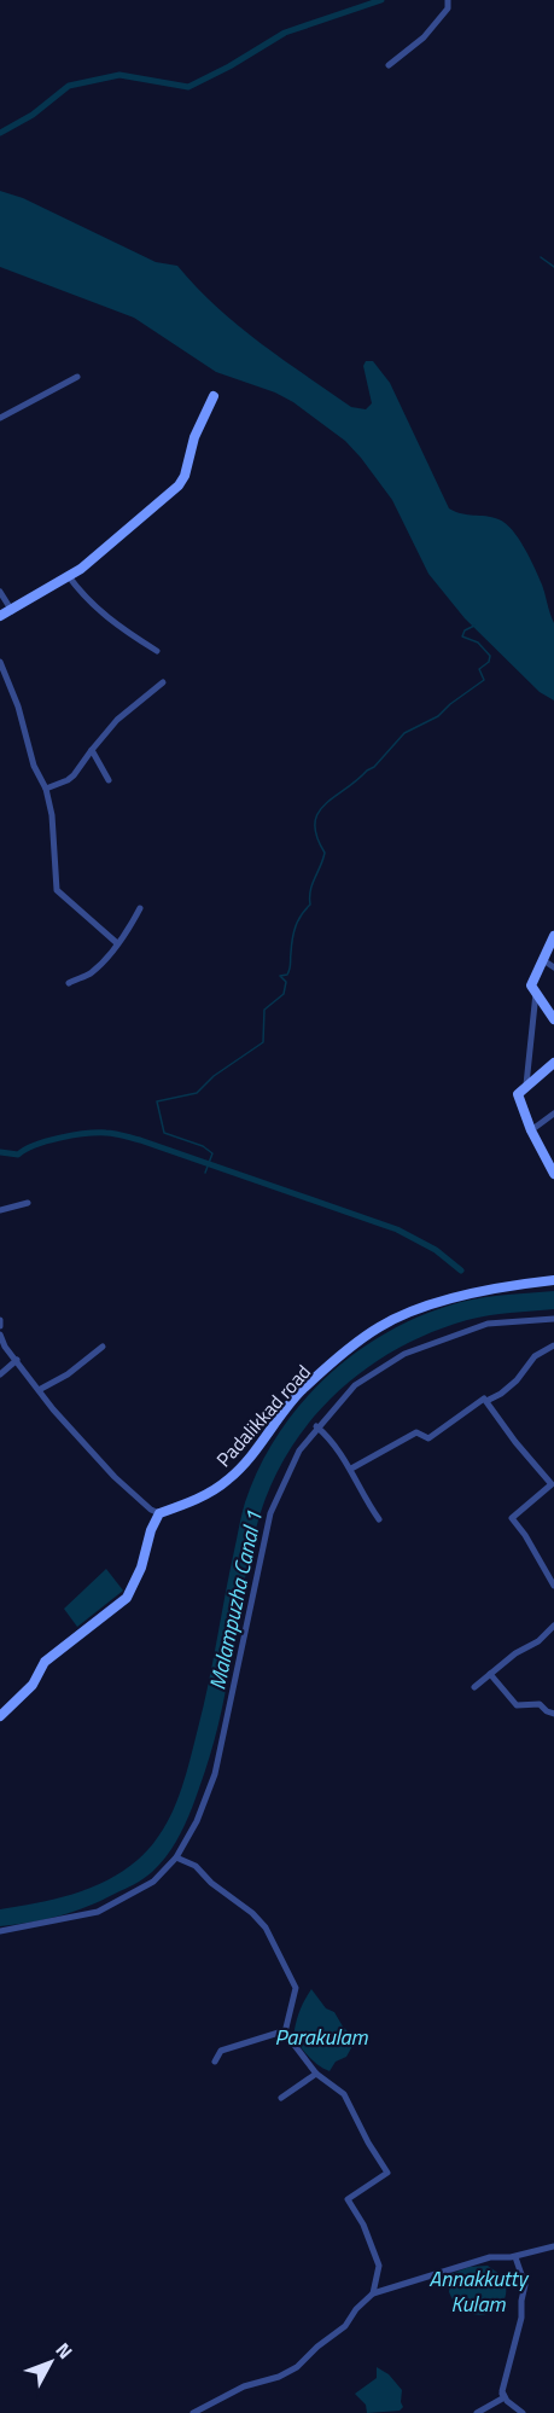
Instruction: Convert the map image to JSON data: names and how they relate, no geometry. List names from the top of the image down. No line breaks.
{"streets":{"street":["Padalikkad road"]},"water":["Malampuzha Canal 1","Parakulam","Annakkutty Kulam"],"north":"top right"}
